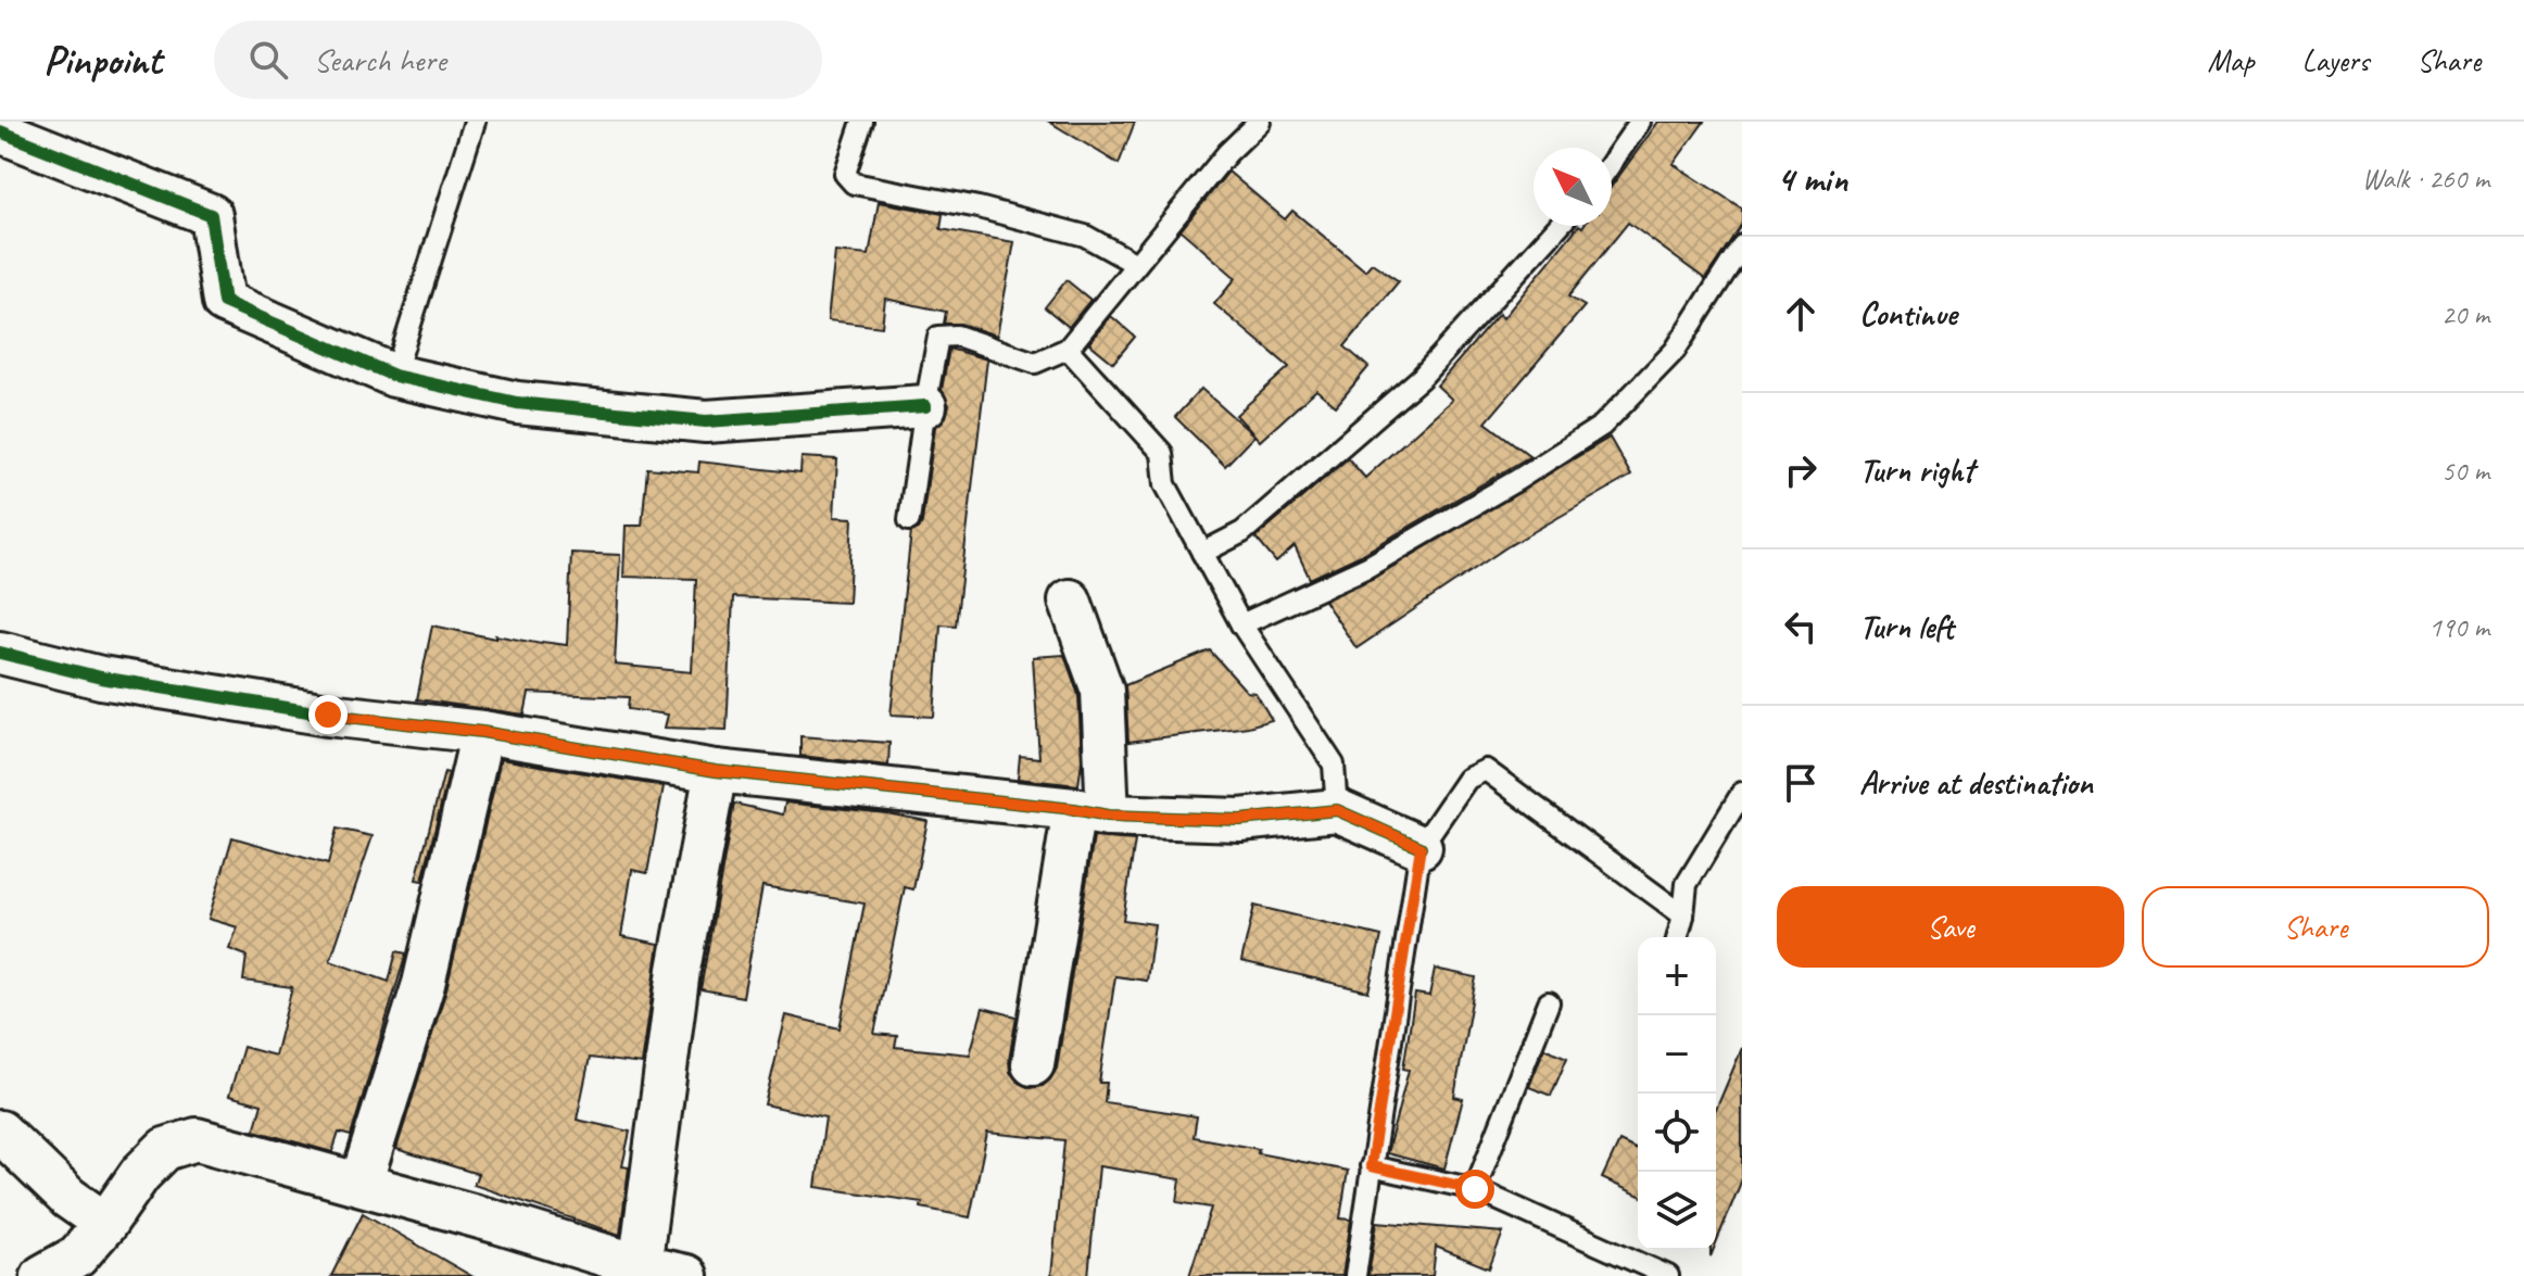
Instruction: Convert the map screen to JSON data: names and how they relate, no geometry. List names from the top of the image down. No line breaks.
{"north":"top left","page":{"header":"Pinpoint","search":"Search here","nav":["Map","Layers","Share"],"heading":["4 min","Walk · 260 m"],"list":[["Continue","20 m"],["Turn right","50 m"],["Turn left","190 m"],"Arrive at destination"],"buttons":["Save","Share"],"map_buttons":["+","−"]}}
